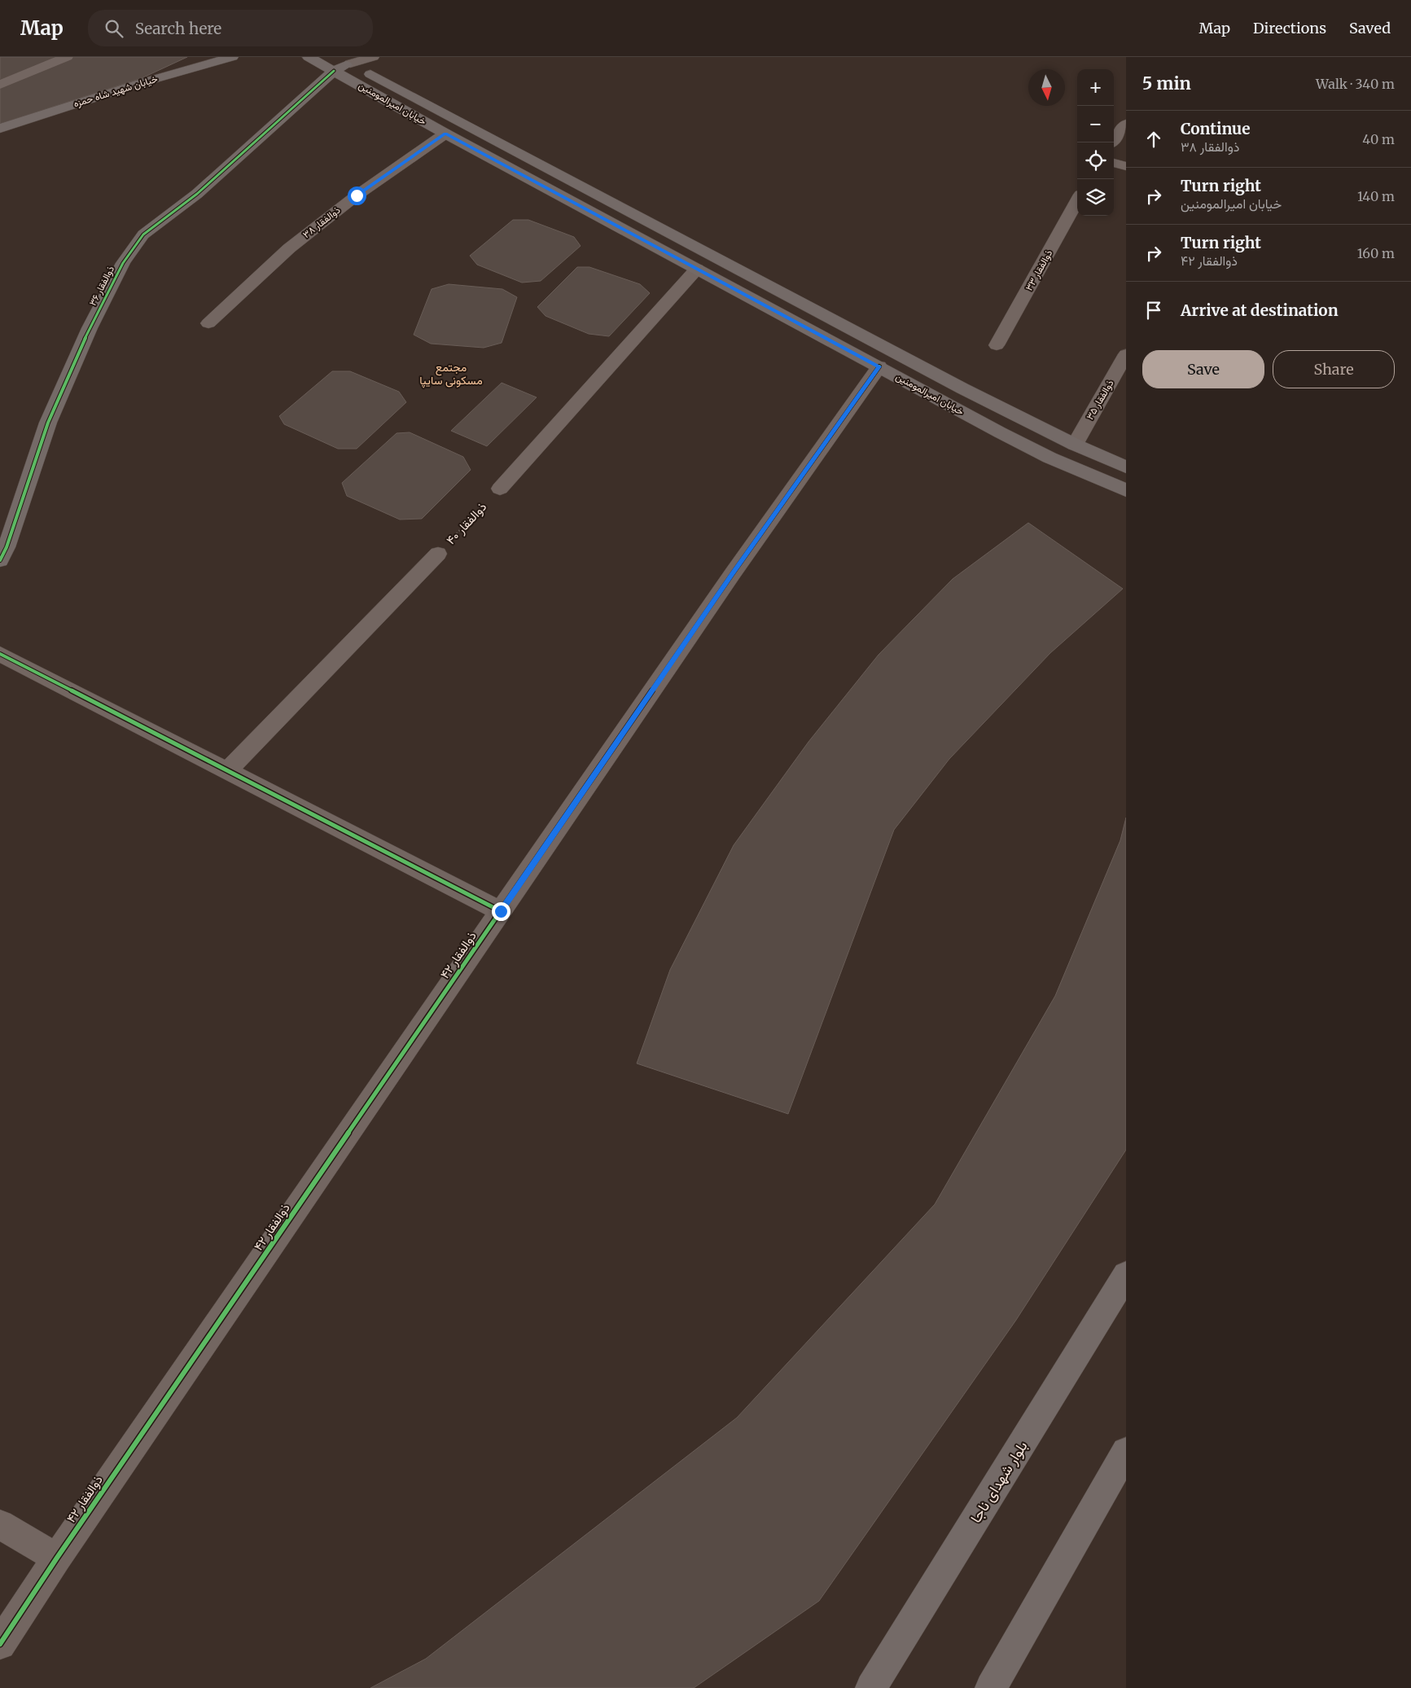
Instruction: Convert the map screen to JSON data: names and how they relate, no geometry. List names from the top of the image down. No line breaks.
{"streets":{"main road":["خیابان شهید شاه حمزه","خیابان امیرالمومنین","ذوالفقار ۳۶","بلوار شهدای ناجا"],"street":["ذوالفقار ۳۸","ذوالفقار ۳۳","ذوالفقار ۳۵","ذوالفقار ۴۰","ذوالفقار ۴۲"]},"crossings":[["خیابان امیرالمومنین","ذوالفقار ۳۸"],["خیابان امیرالمومنین","ذوالفقار ۳۶"],["خیابان امیرالمومنین","ذوالفقار ۳۵"],["خیابان امیرالمومنین","ذوالفقار ۴۲"]],"districts":["مجتمع مسکونی سایپا"],"north":"bottom","page":{"header":"Map","search":"Search here","nav":["Map","Directions","Saved"],"heading":["5 min","Walk · 340 m"],"map_buttons":["+","−"],"list":[["Continue","ذوالفقار ۳۸","40 m"],["Turn right","خیابان امیرالمومنین","140 m"],["Turn right","ذوالفقار ۴۲","160 m"],"Arrive at destination"],"buttons":["Save","Share"]}}
